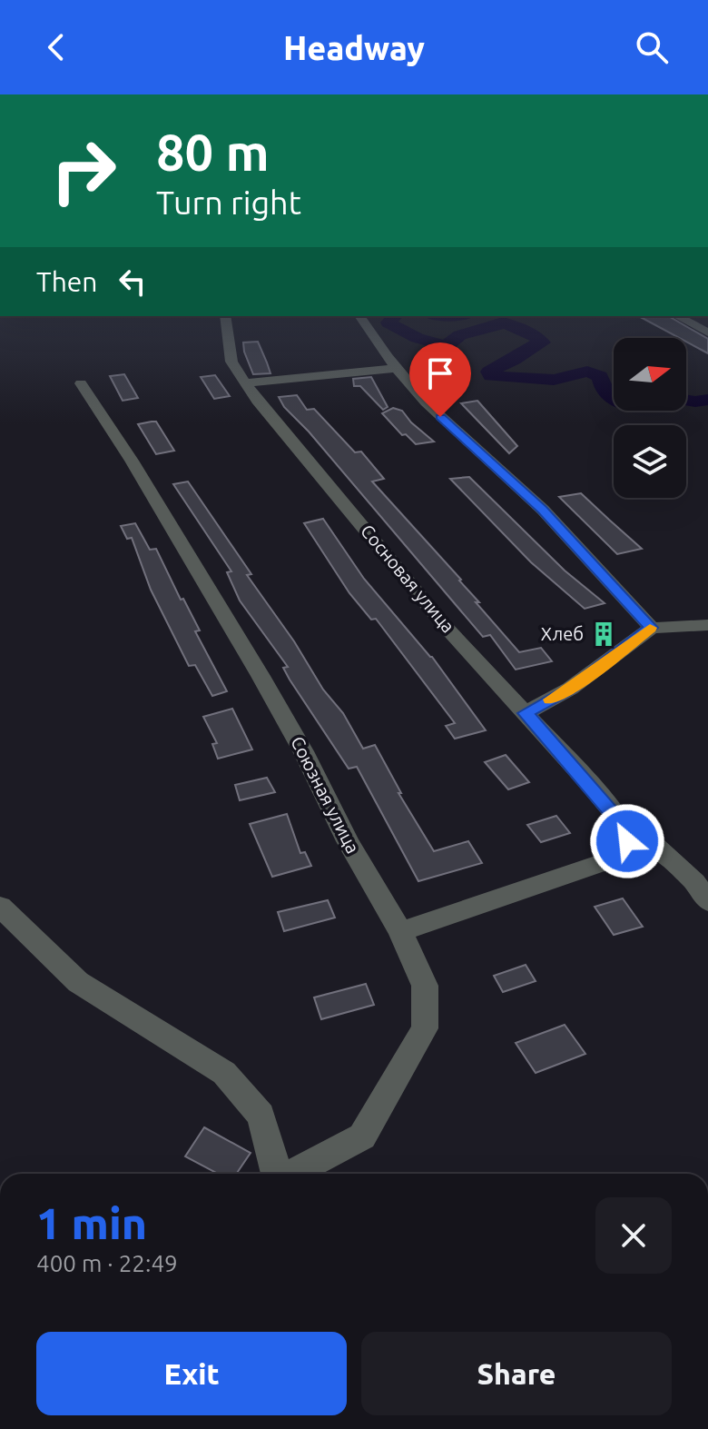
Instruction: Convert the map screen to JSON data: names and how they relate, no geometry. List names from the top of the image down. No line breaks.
{"streets":{"street":["Сосновая улица","Союзная улица"]},"places":{"building":["Хлеб"]},"north":"right","page":{"header":"Headway","turn":["80 m","Turn right"],"then":"Then","heading":["1 min","400 m · 22:49"],"buttons":["Exit","Share"]}}
